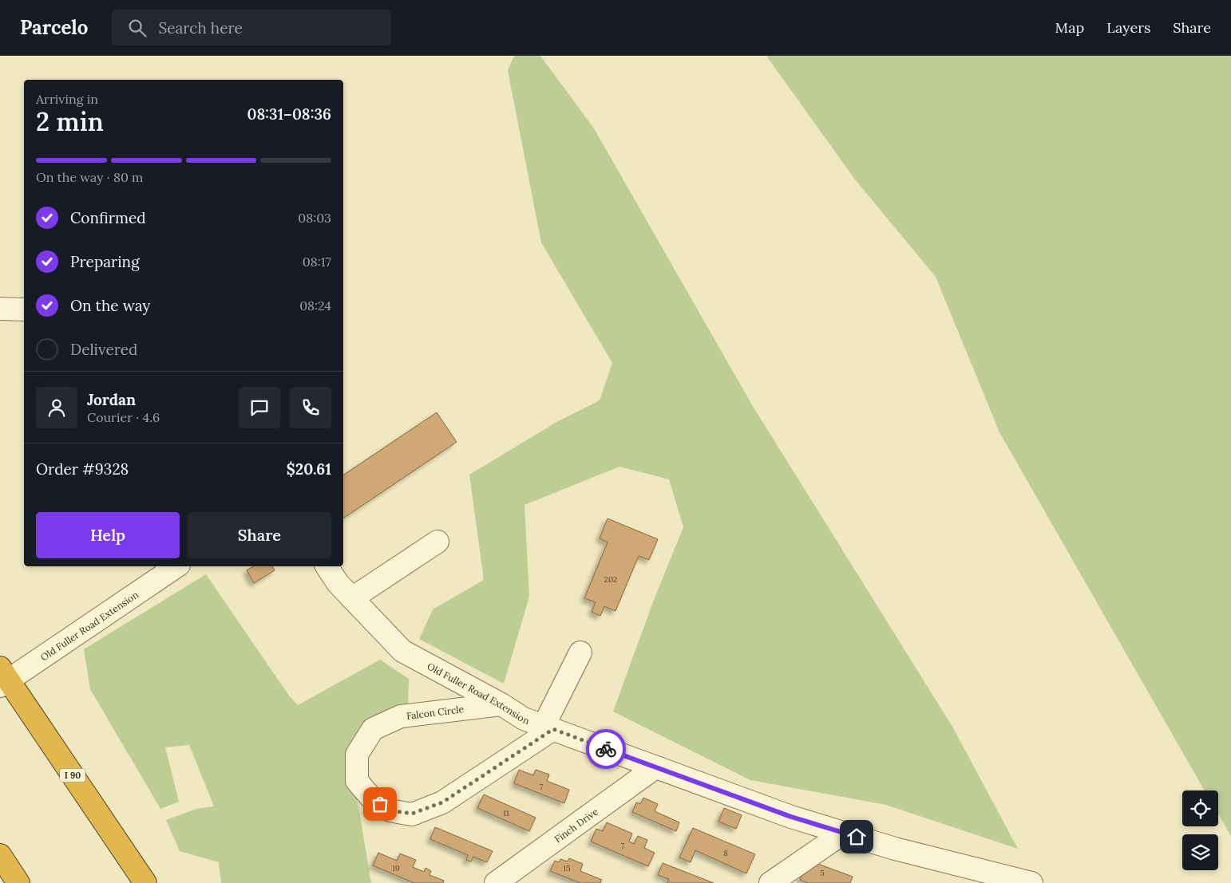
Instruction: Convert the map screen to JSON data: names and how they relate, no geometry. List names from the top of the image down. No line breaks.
{"streets":{"highway":["I 90"],"street":["Old Fuller Road Extension","Falcon Circle","Finch Drive"]},"crossings":[["Old Fuller Road Extension","Falcon Circle"],["Old Fuller Road Extension","I 90"],["Old Fuller Road Extension","Finch Drive"]],"house_numbers":["202","7","11","7","8","19","15","5"],"page":{"header":"Parcelo","search":"Search here","nav":["Map","Layers","Share"],"heading":["2 min","Arriving in","08:31–08:36"],"panel":["Jordan","Courier · 4.6","Order #9328","$20.61"],"bar":"On the way · 80 m","list":[["Confirmed","08:03"],["Preparing","08:17"],["On the way","08:24"],"Delivered"],"buttons":["Help","Share"]}}
